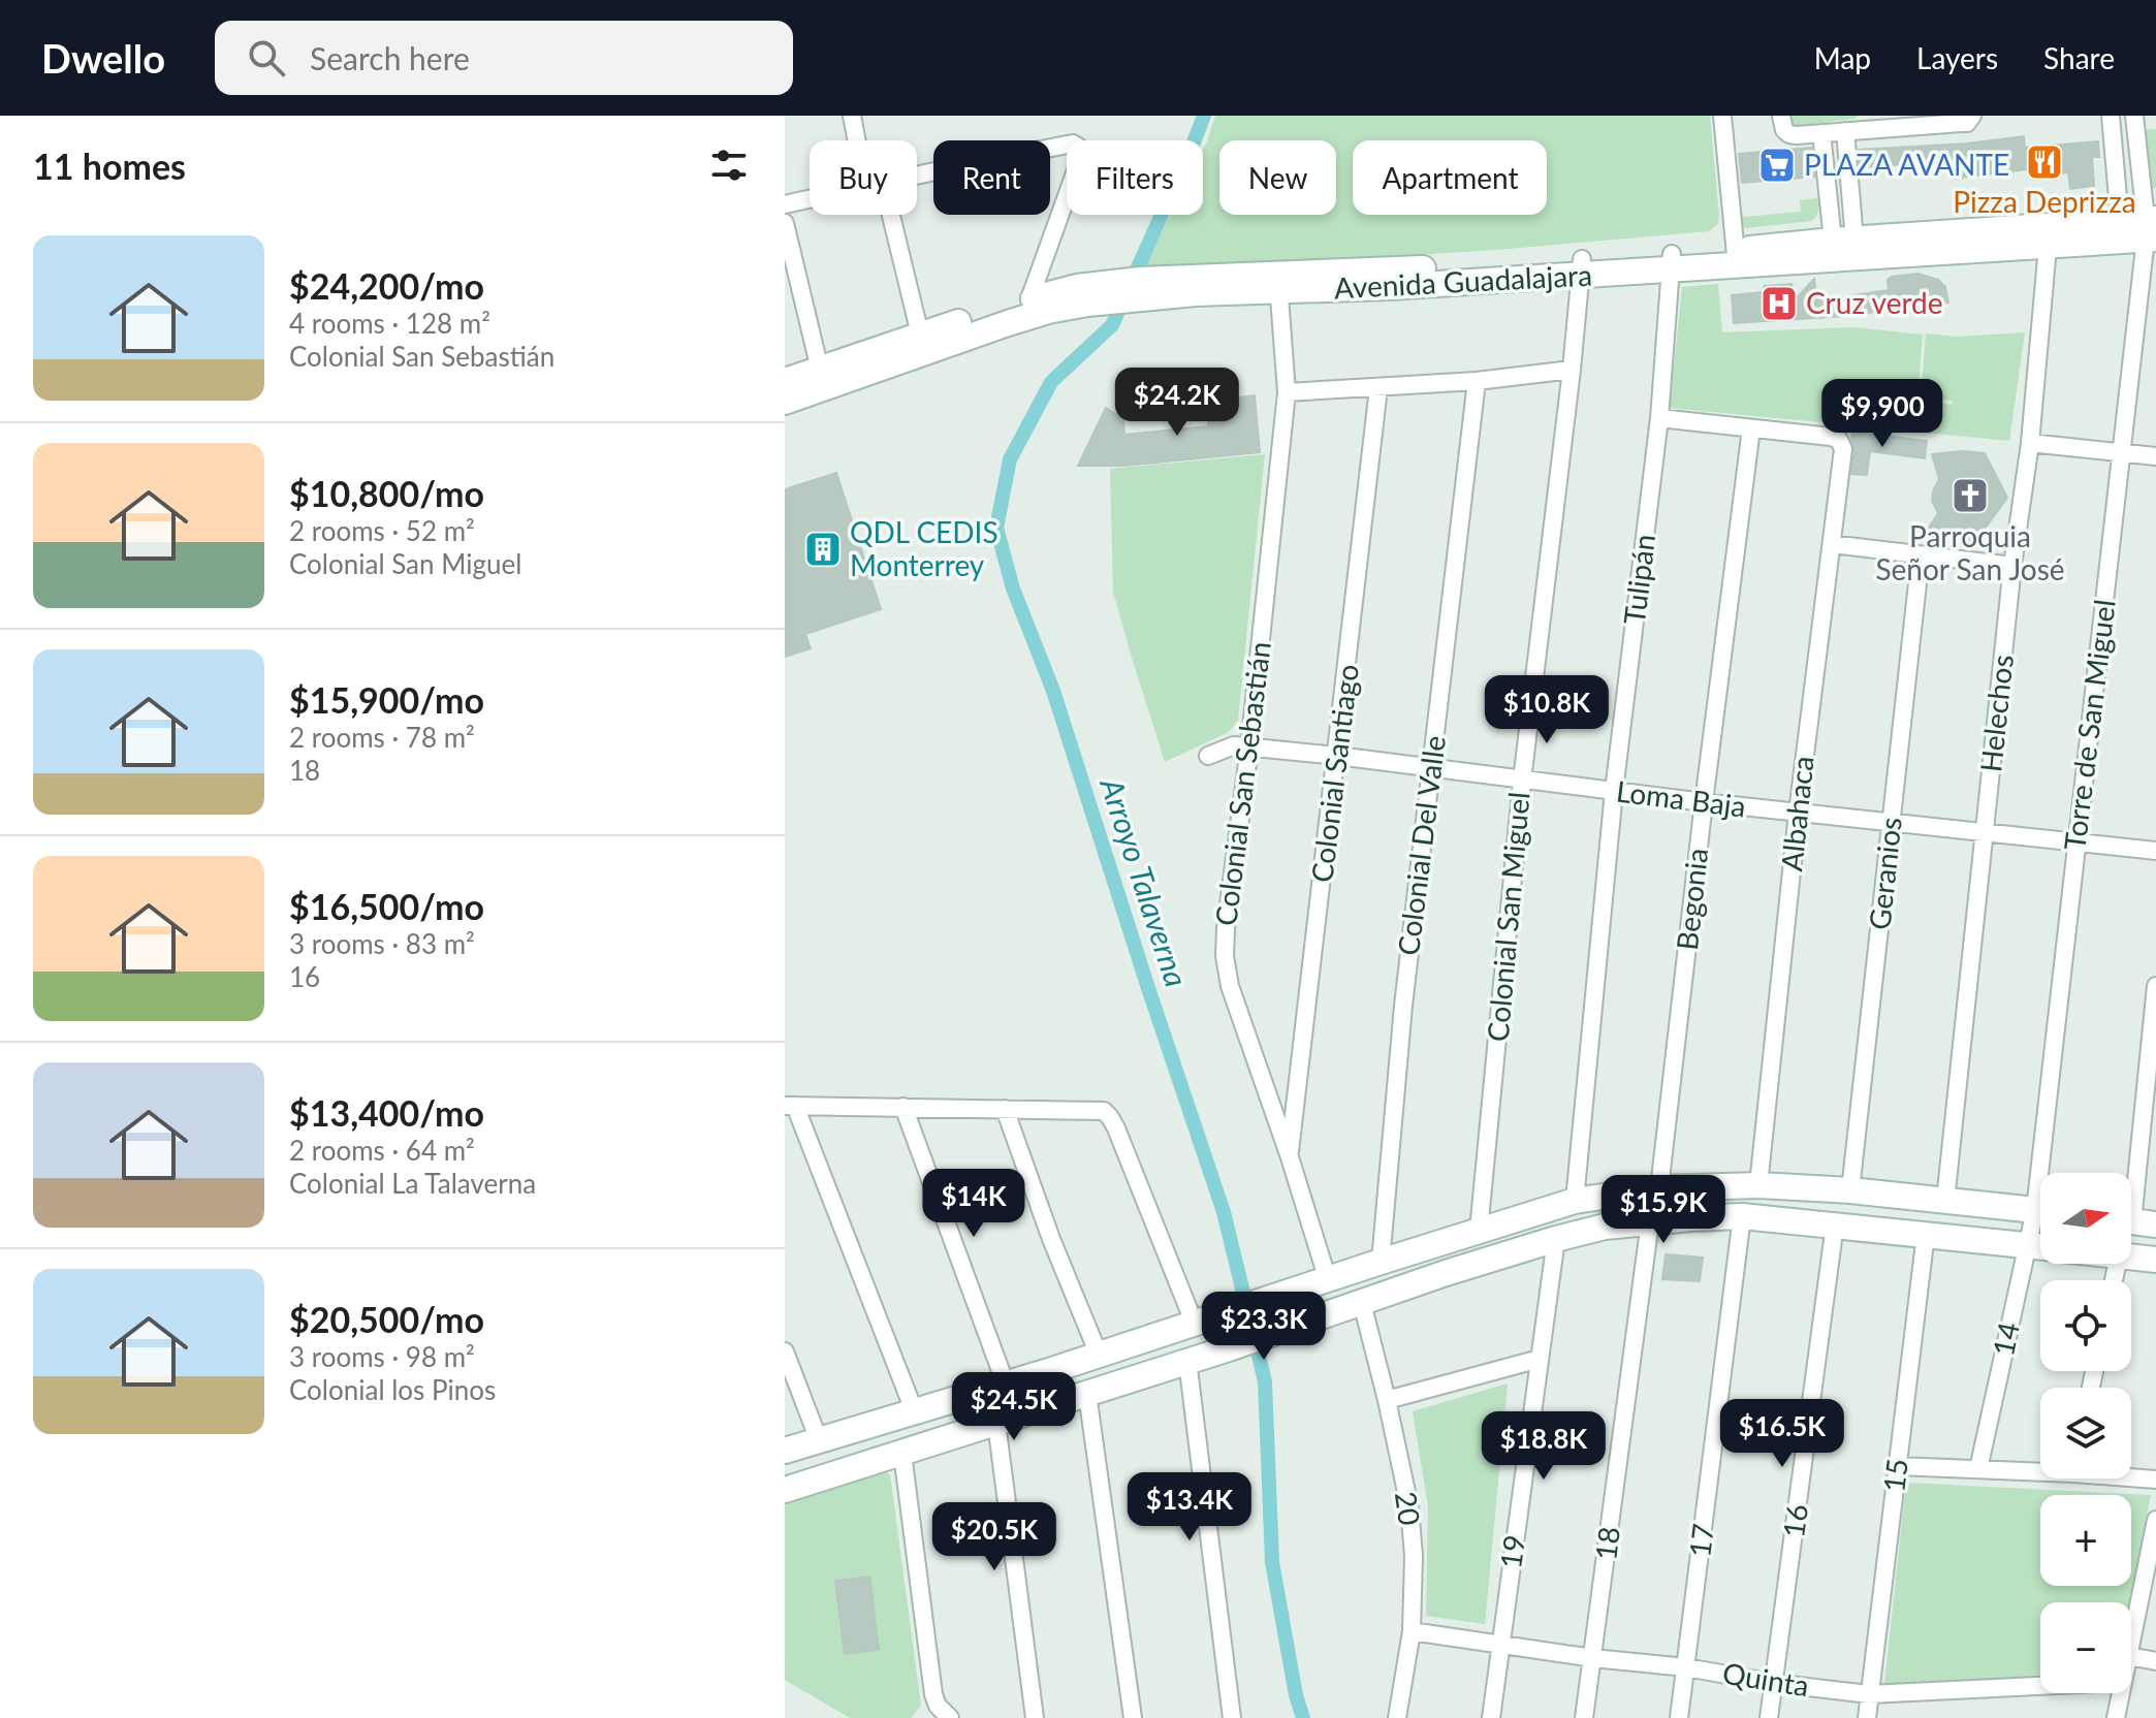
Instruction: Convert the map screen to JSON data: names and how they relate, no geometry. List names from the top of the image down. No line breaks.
{"streets":{"street":["Avenida Guadalajara","Tulipán","Helechos","Torre de San Miguel","Colonial Santiago","Colonial San Sebastián","Loma Baja","Albahaca","Colonial Del Valle","Geranios","Begonia","Colonial San Miguel","14","15","20","16","17","18","19","Quinta"]},"crossings":[["Avenida Guadalajara","Tulipán"],["Avenida Guadalajara","Helechos"],["Avenida Guadalajara","Torre de San Miguel"],["Avenida Guadalajara","Colonial San Sebastián"],["Avenida Guadalajara","Colonial San Miguel"],["Tulipán","Loma Baja"],["Helechos","Loma Baja"],["Torre de San Miguel","Loma Baja"],["Colonial Santiago","Colonial San Sebastián"],["Colonial Santiago","Loma Baja"],["Colonial San Sebastián","Loma Baja"],["Loma Baja","Albahaca"],["Loma Baja","Colonial Del Valle"],["Loma Baja","Geranios"],["Loma Baja","Begonia"],["Loma Baja","Colonial San Miguel"],["Albahaca","Begonia"],["Begonia","18"],["15","Quinta"],["20","Quinta"],["16","Quinta"],["17","Quinta"],["18","Quinta"],["19","Quinta"]],"water":["Arroyo Talaverna"],"places":{"restaurant":["Pizza Deprizza"],"supermarket":["PLAZA AVANTE"],"hospital":["Cruz verde"],"church":["Parroquia Señor San José"],"building":["QDL CEDIS Monterrey"]},"north":"right","page":{"header":"Dwello","search":"Search here","nav":["Map","Layers","Share"],"heading":"11 homes","chip":["Buy","Rent","Filters","New","Apartment"],"list":[{"name":"$24,200/mo","note":"4 rooms · 128 m² · Colonial San Sebastián"},{"name":"$10,800/mo","note":"2 rooms · 52 m² · Colonial San Miguel"},{"name":"$15,900/mo","note":"2 rooms · 78 m² · 18"},{"name":"$16,500/mo","note":"3 rooms · 83 m² · 16"},{"name":"$13,400/mo","note":"2 rooms · 64 m² · Colonial La Talaverna"},{"name":"$20,500/mo","note":"3 rooms · 98 m² · Colonial los Pinos"}],"price":["$24.2K","$9,900","$10.8K","$14K","$15.9K","$23.3K","$24.5K","$16.5K","$18.8K","$13.4K","$20.5K"],"map_buttons":["+","−"]}}
